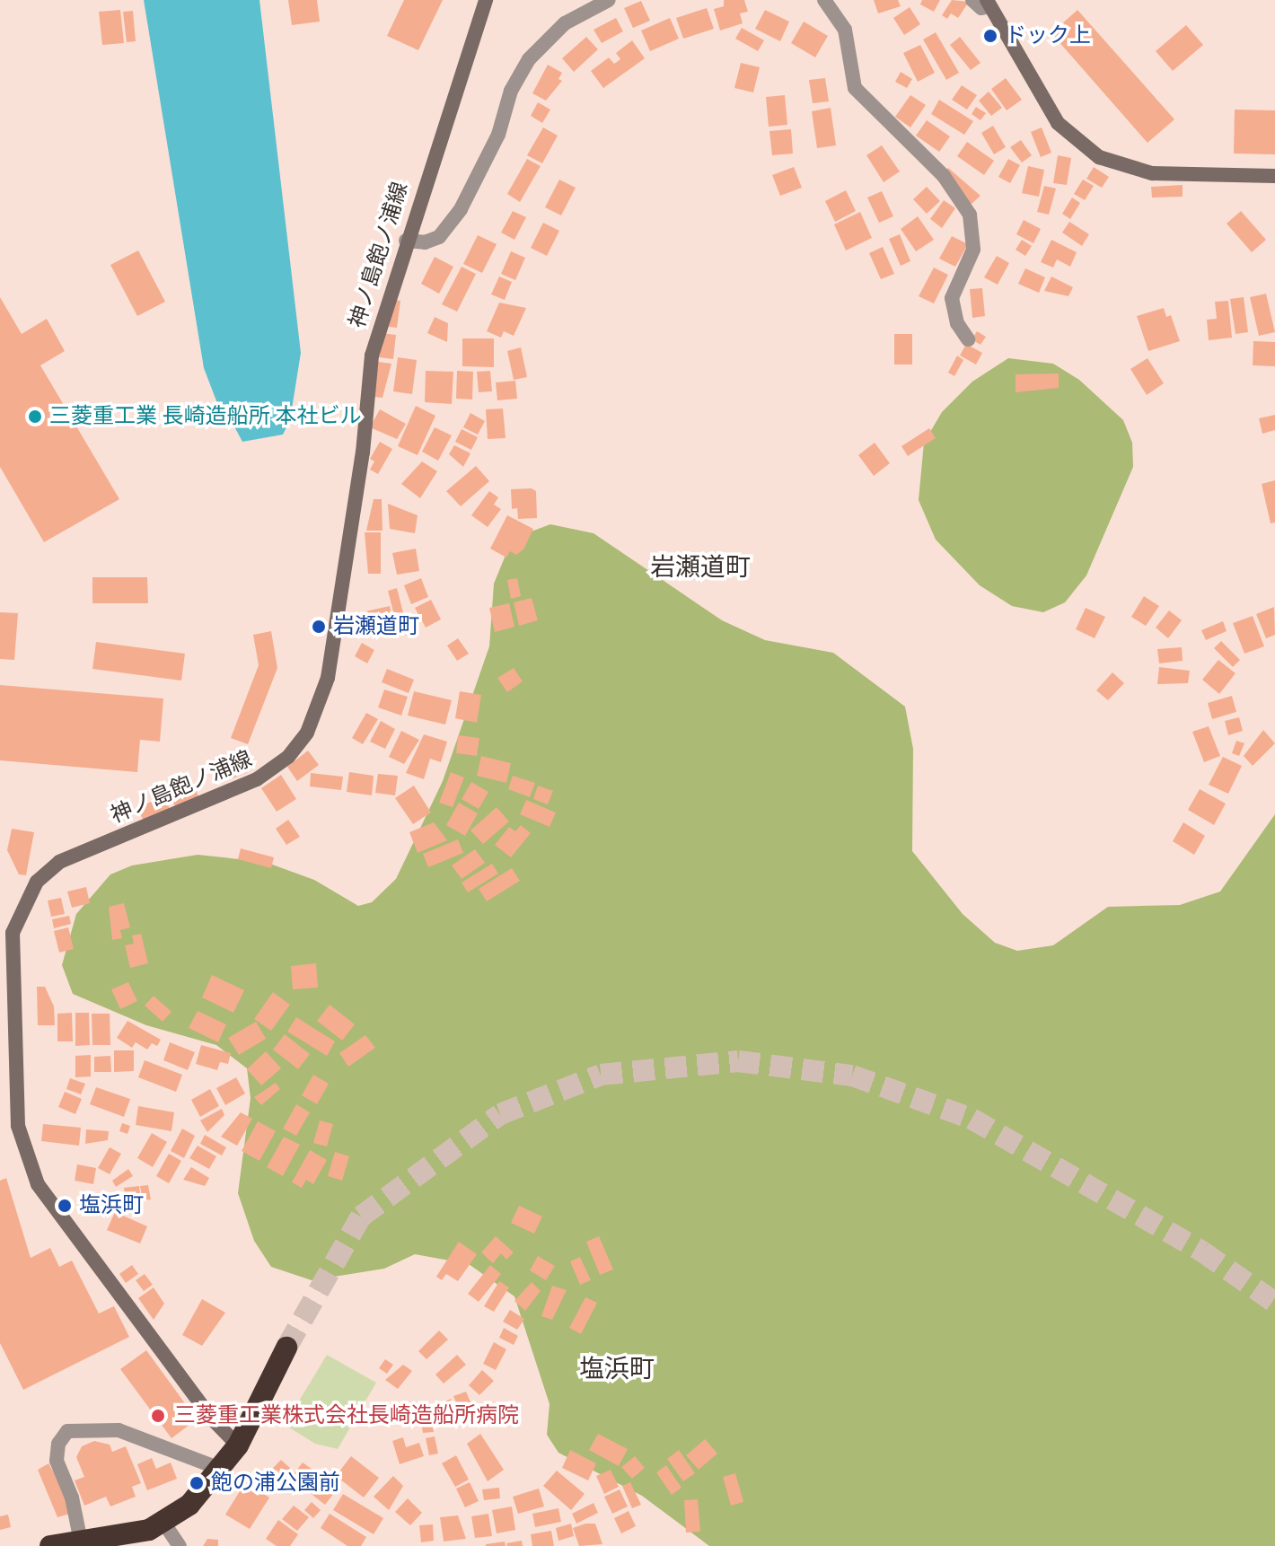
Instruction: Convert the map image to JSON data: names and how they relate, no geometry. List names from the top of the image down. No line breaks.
{"streets":{"main road":["神ノ島飽ノ浦線"]},"districts":["岩瀬道町","塩浜町"],"places":["ドック上","三菱重工業 長崎造船所 本社ビル","岩瀬道町","塩浜町","三菱重工業株式会社長崎造船所病院","飽の浦公園前"]}
